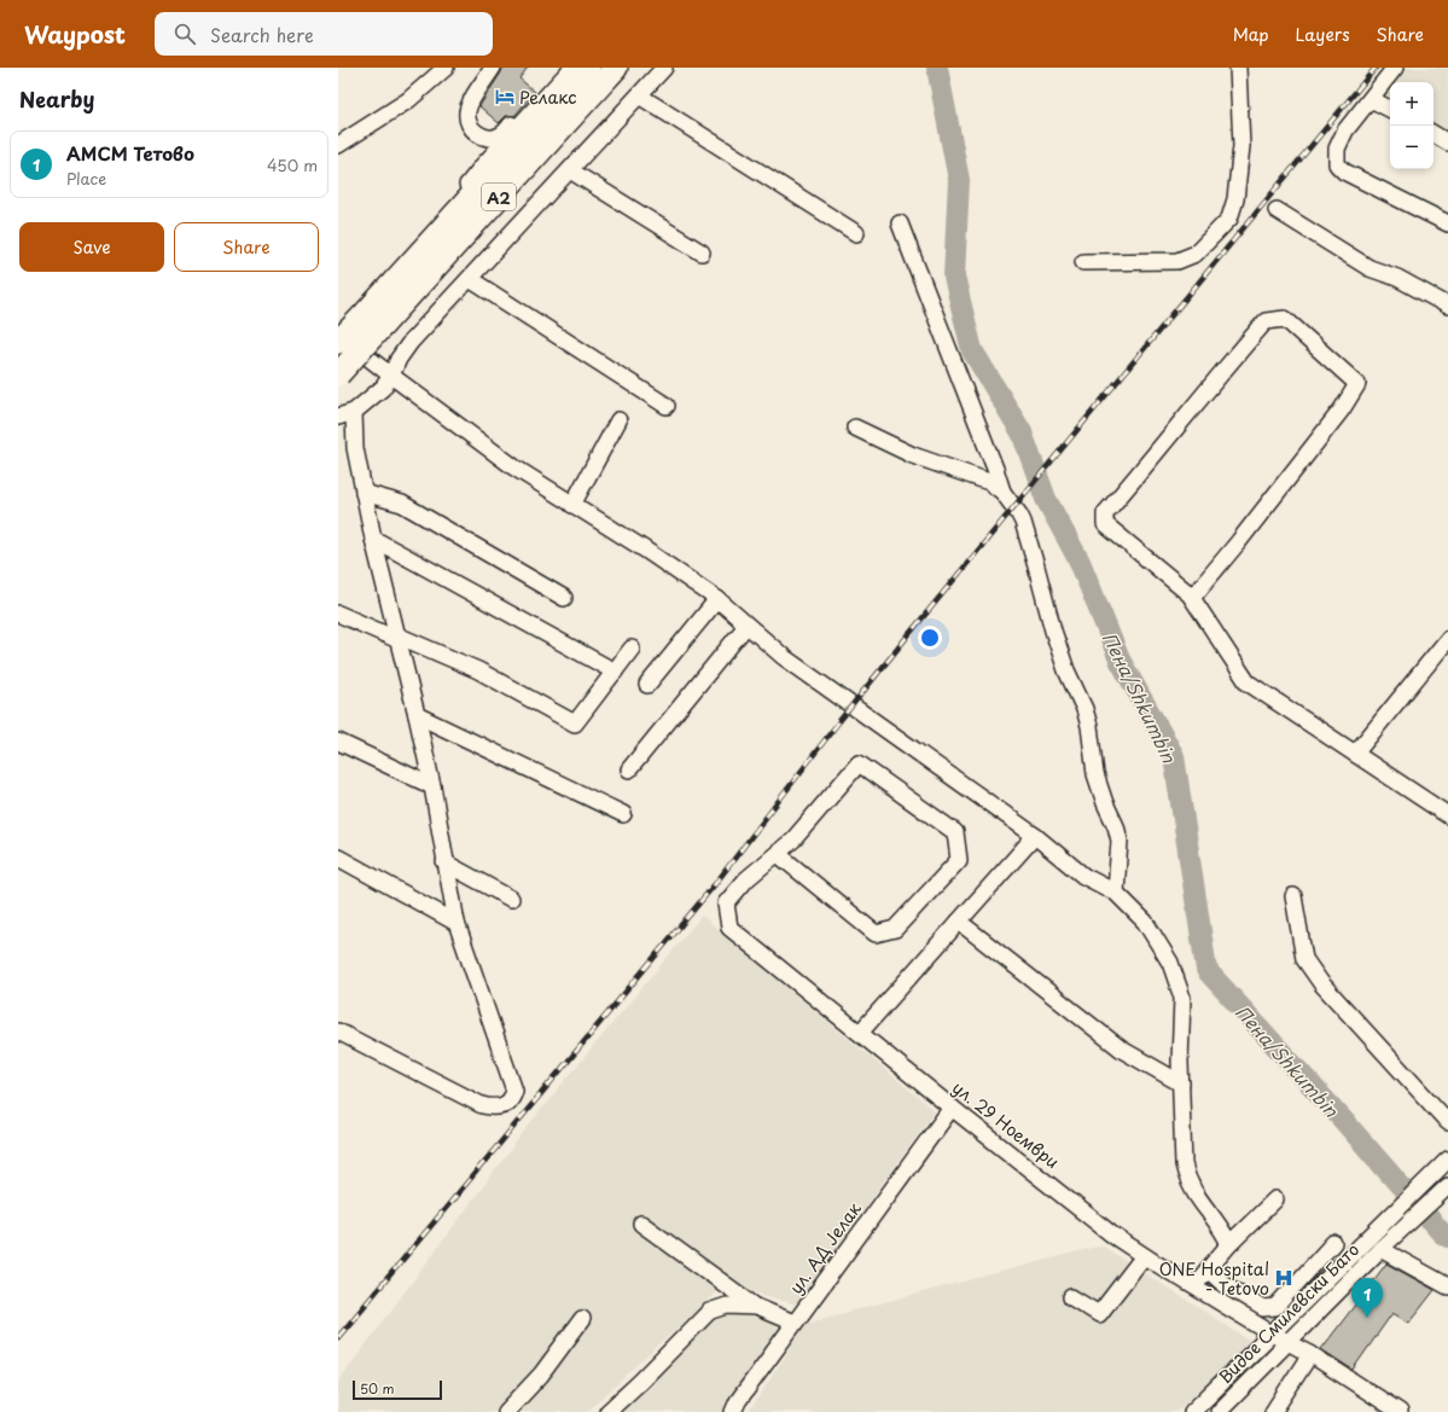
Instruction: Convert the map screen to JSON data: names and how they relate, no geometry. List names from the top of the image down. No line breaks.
{"streets":{"highway":["A2"],"street":["ул. 29 Ноември","ул. АД Јелак","Видое Смилевски Бато"]},"crossings":[["ул. 29 Ноември","ул. АД Јелак"],["ул. 29 Ноември","Видое Смилевски Бато"]],"water":["Пена/Shkumbin"],"places":{"hotel":["Релакс"],"hospital":["ONE Hospital - Tetovo"]},"scale_bar":"50 m","page":{"header":"Waypost","search":"Search here","nav":["Map","Layers","Share"],"heading":"Nearby","map_buttons":["+","−"],"list":[{"mark":"1","name":"АМСМ Тетово","note":"Place","value":"450 m"}],"buttons":["Save","Share"],"pins":"1","scale":"50 m"}}
